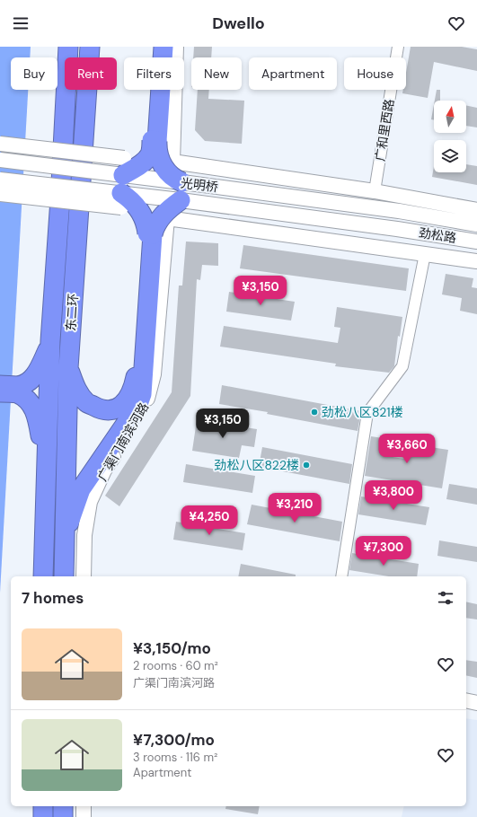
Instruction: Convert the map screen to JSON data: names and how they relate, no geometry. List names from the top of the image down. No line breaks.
{"streets":{"highway":["东二环"],"street":["广和里西路","光明桥","劲松路","广渠门南滨河路"]},"crossings":[["光明桥","劲松路"]],"places":["劲松八区821楼","劲松八区822楼"],"north":"top","page":{"header":"Dwello","chip":["Buy","Rent","Filters","New","Apartment","House"],"price":["¥3,150","¥3,150","¥3,660","¥3,800","¥3,210","¥4,250","¥7,300"],"heading":"7 homes","list":[{"name":"¥3,150/mo","note":"2 rooms · 60 m² · 广渠门南滨河路"},{"name":"¥7,300/mo","note":"3 rooms · 116 m² · Apartment"}]}}
